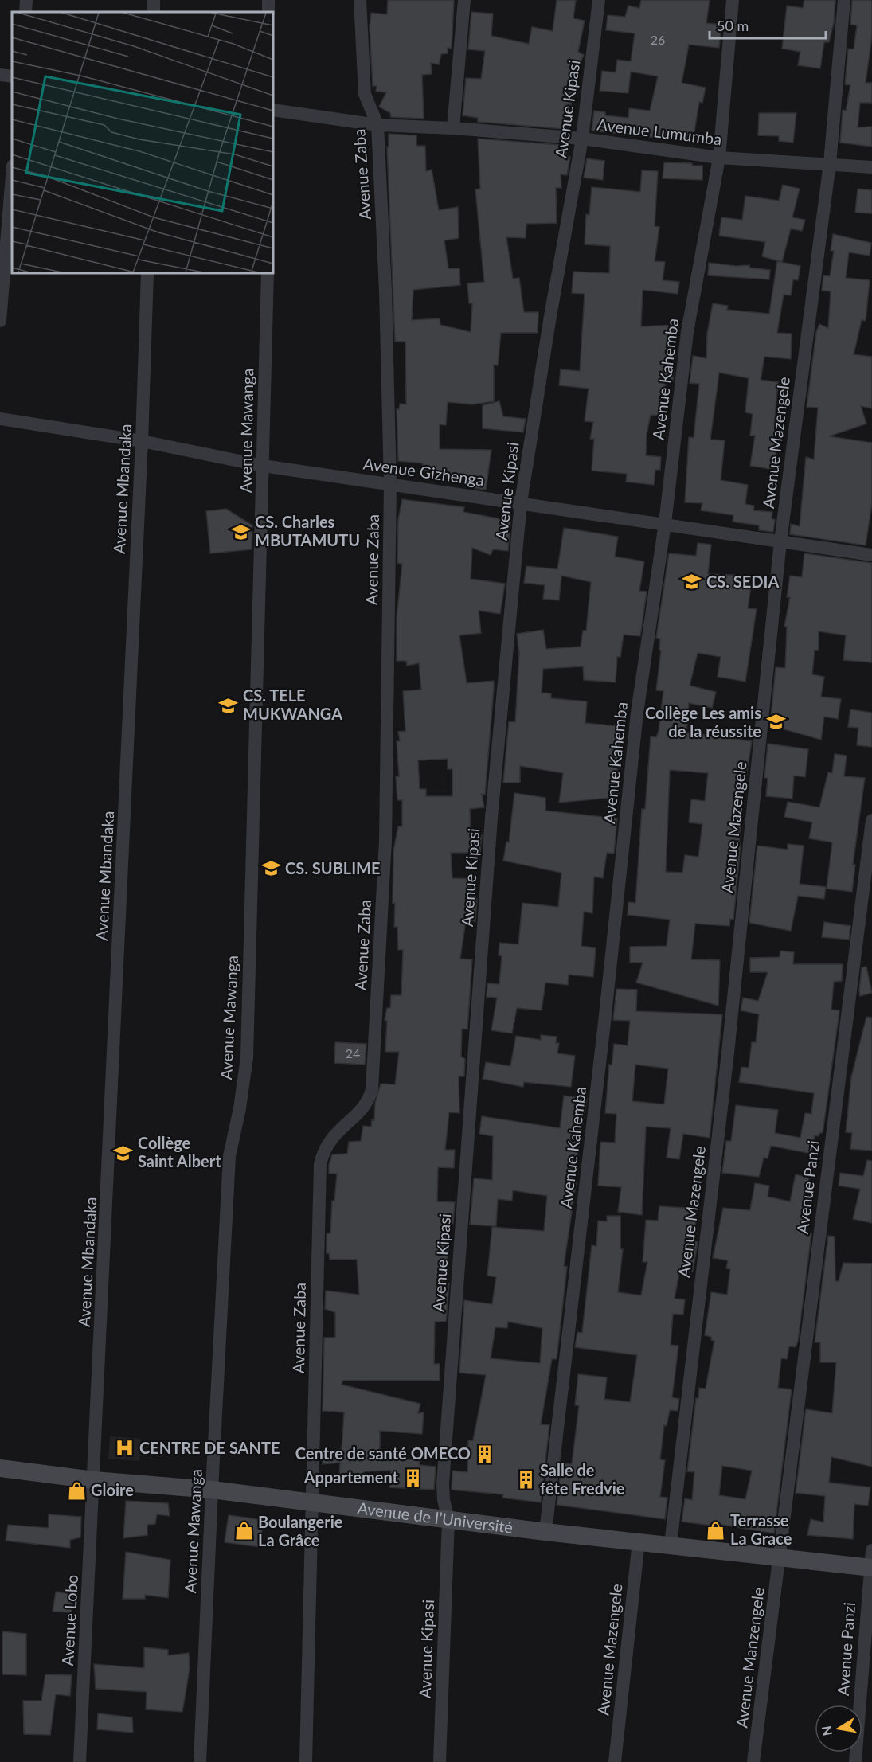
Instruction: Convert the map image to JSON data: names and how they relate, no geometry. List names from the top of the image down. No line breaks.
{"streets":{"main road":["Avenue de l’Université"],"street":["Avenue Kipasi","Avenue Lumumba","Avenue Zaba","Avenue Kahemba","Avenue Mawanga","Avenue Mazengele","Avenue Gizhenga","Avenue Mbandaka","Avenue Panzi","Avenue Lobo","Avenue Manzengele"]},"crossings":[["Avenue Kipasi","Avenue Lumumba"],["Avenue Kipasi","Avenue Gizhenga"],["Avenue Kipasi","Avenue de l’Université"],["Avenue Lumumba","Avenue Zaba"],["Avenue Lumumba","Avenue Kahemba"],["Avenue Lumumba","Avenue Mazengele"],["Avenue Zaba","Avenue Gizhenga"],["Avenue Zaba","Avenue de l’Université"],["Avenue Kahemba","Avenue Gizhenga"],["Avenue Kahemba","Avenue de l’Université"],["Avenue Mawanga","Avenue Gizhenga"],["Avenue Mawanga","Avenue de l’Université"],["Avenue Mazengele","Avenue Gizhenga"],["Avenue Mazengele","Avenue de l’Université"],["Avenue Gizhenga","Avenue Mbandaka"],["Avenue Mbandaka","Avenue de l’Université"],["Avenue Mbandaka","Avenue Lobo"],["Avenue Panzi","Avenue de l’Université"],["Avenue Panzi","Avenue Manzengele"],["Avenue de l’Université","Avenue Lobo"],["Avenue de l’Université","Avenue Manzengele"]],"places":{"school or university":["CS. Charles MBUTAMUTU","CS. SEDIA","CS. TELE MUKWANGA","Collège Les amis de la réussite","CS. SUBLIME","Collège Saint Albert"],"hospital":["CENTRE DE SANTE"],"building":["Centre de santé OMECO","Appartement","Salle de fête Fredvie"],"shop":["Gloire","Terrasse La Grace","Boulangerie La Grâce"]},"house_numbers":["26","24"],"scale_bar":"50 m","north":"left"}
